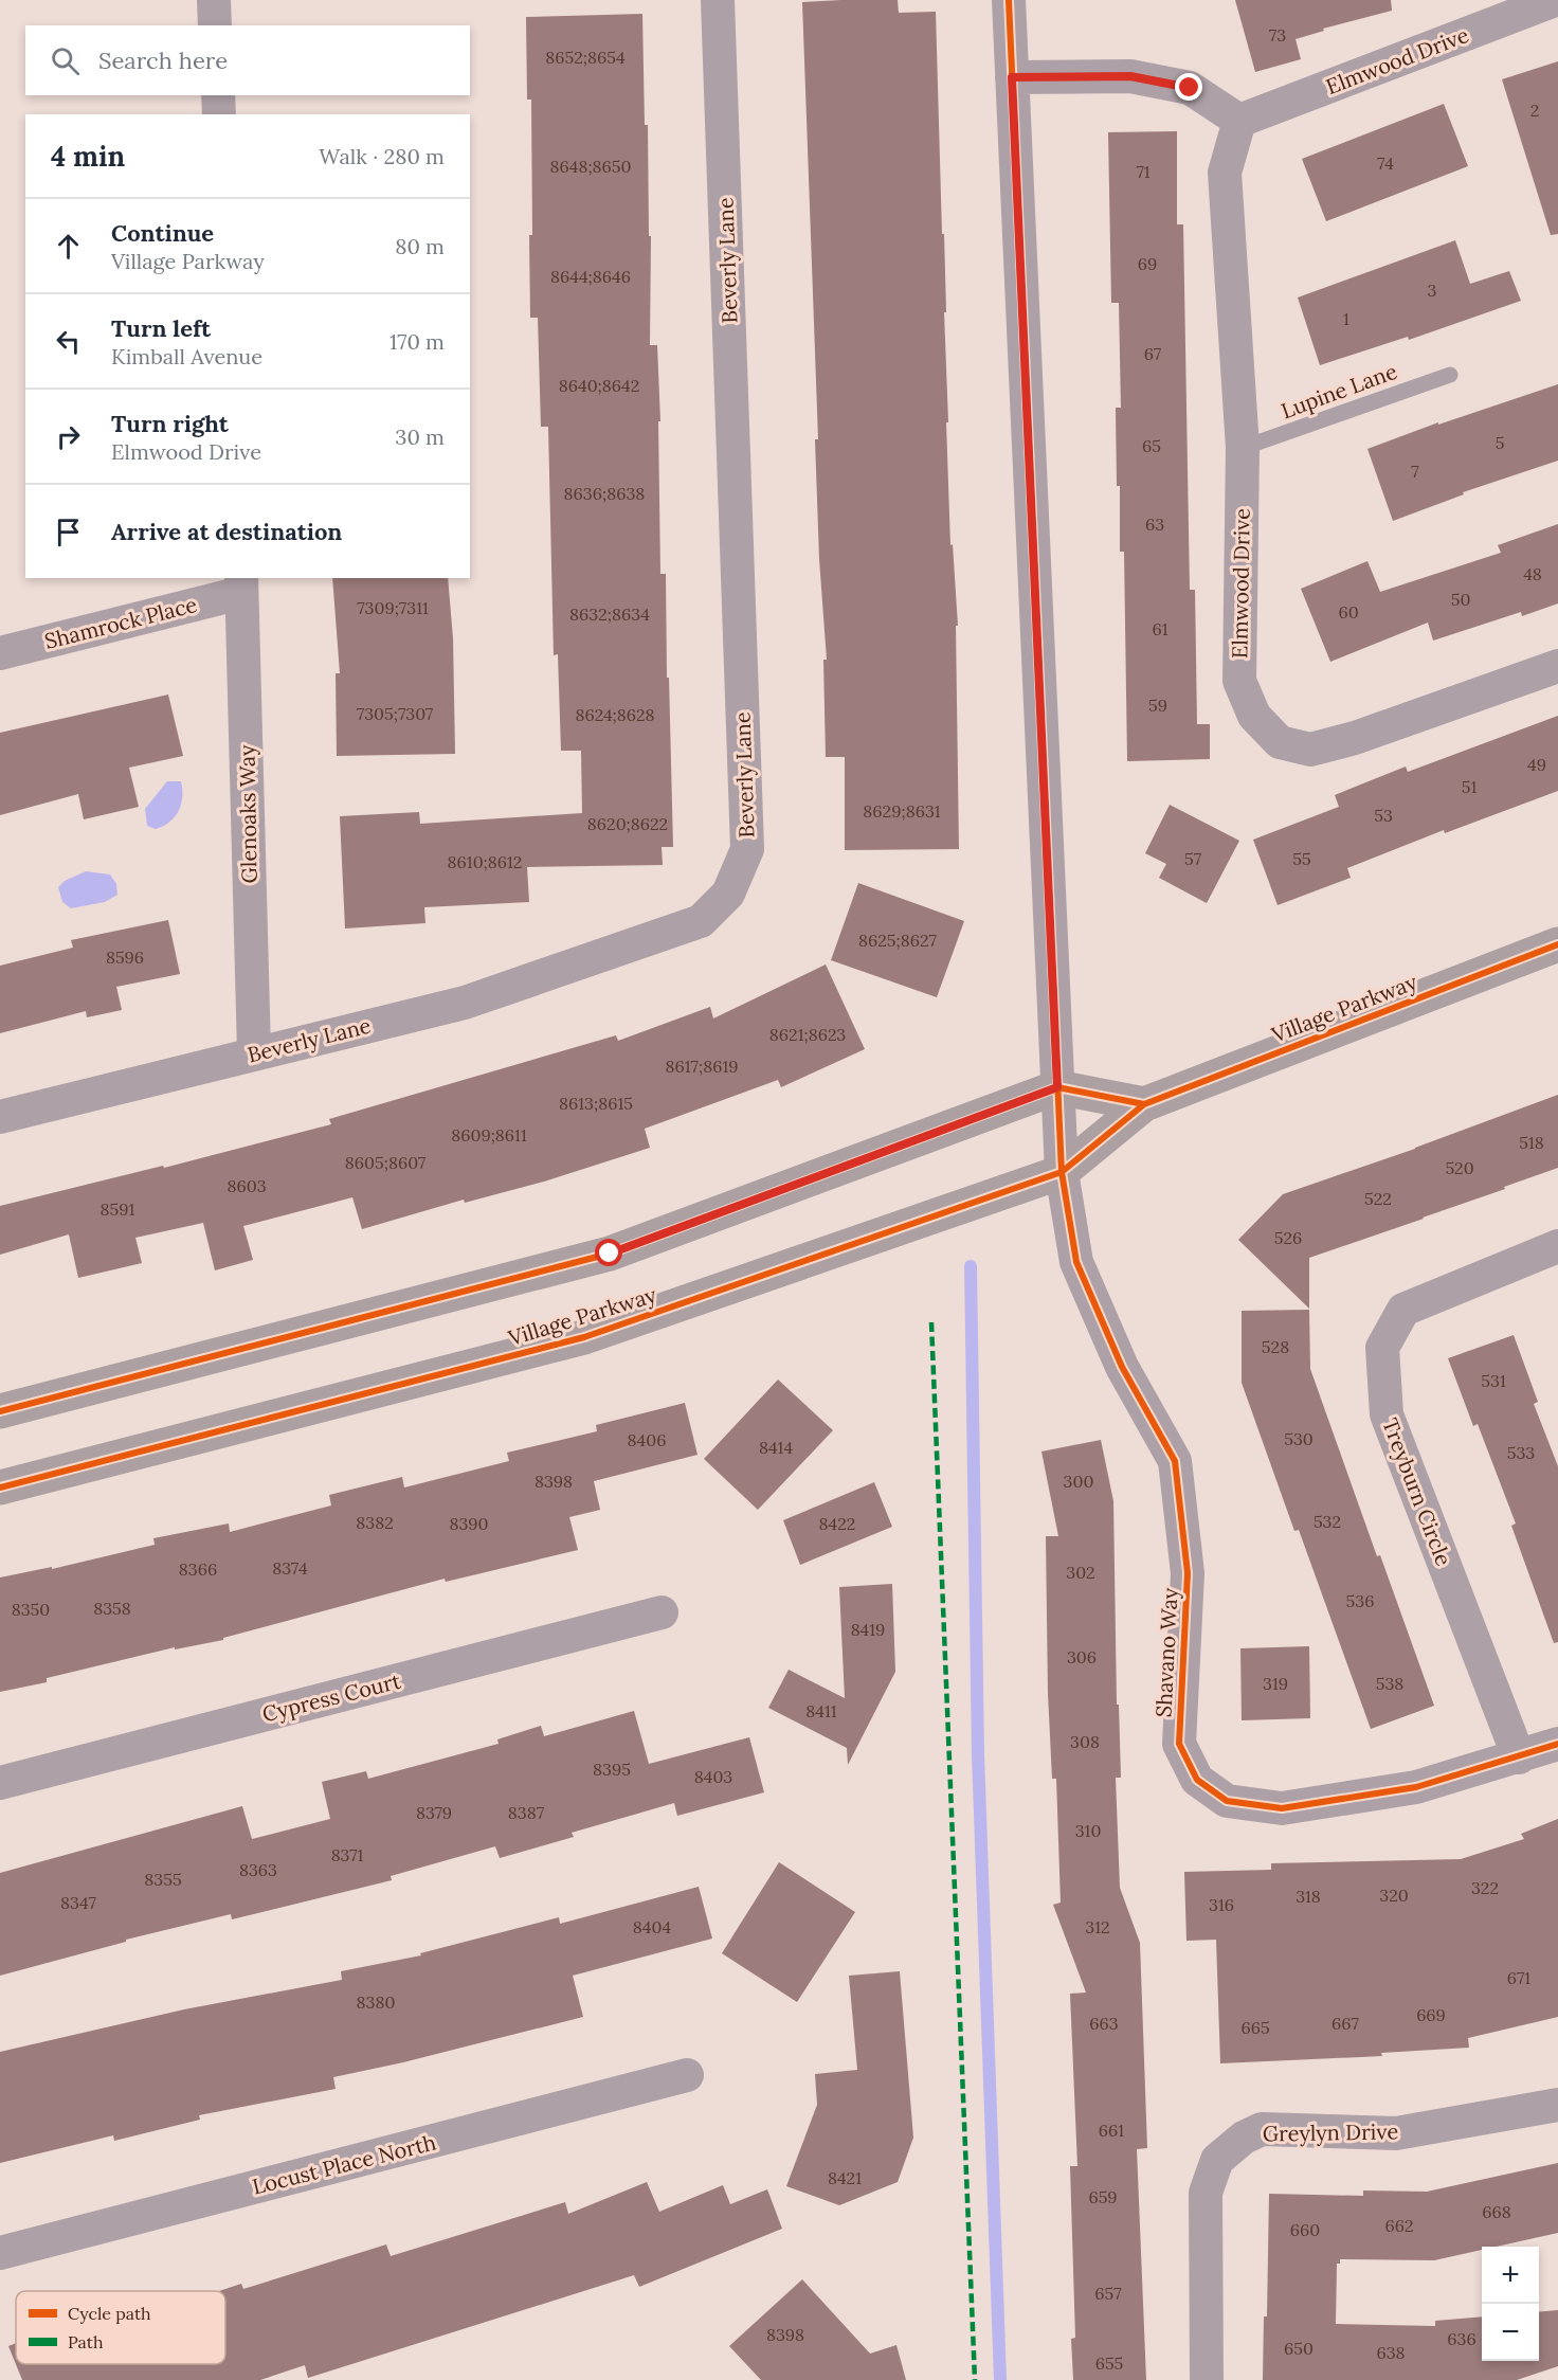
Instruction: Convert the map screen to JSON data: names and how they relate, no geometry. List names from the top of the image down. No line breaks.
{"streets":{"street":["Elmwood Drive","Beverly Lane","Shamrock Place","Glenoaks Way","Village Parkway","Treyburn Circle","Shavano Way","Cypress Court","Greylyn Drive","Locust Place North"],"lane":["Lupine Lane"]},"crossings":[["Elmwood Drive","Lupine Lane"],["Beverly Lane","Glenoaks Way"],["Shamrock Place","Glenoaks Way"],["Village Parkway","Shavano Way"],["Treyburn Circle","Shavano Way"]],"house_numbers":["73","8652;8654","2","74","8648;8650","71","69","8644;8646","3","1","67","8640;8642","5","65","7","8636;8638","63","48","50","7309;7311","60","8632;8634","61","59","7305;7307","8624;8628","49","51","8629;8631","53","8620;8622","57","55","8610;8612","8625;8627","8596","8621;8623","8617;8619","8613;8615","8609;8611","518","8605;8607","520","8603","522","8591","526","528","531","530","8406","8414","533","8398","300","532","8382","8390","8422","8374","8366","302","536","8358","8350","8419","306","319","538","8411","308","8395","8403","8379","8387","310","8371","8363","8355","322","320","318","8347","316","8404","312","671","8380","669","663","667","665","661","8421","659","668","662","660","657","8398","636","650","638","655"],"legend":["Cycle path","Path"],"page":{"search":"Search here","heading":["4 min","Walk · 280 m"],"list":[["Continue","Village Parkway","80 m"],["Turn left","Kimball Avenue","170 m"],["Turn right","Elmwood Drive","30 m"],"Arrive at destination"],"map_buttons":["+","−"]}}
